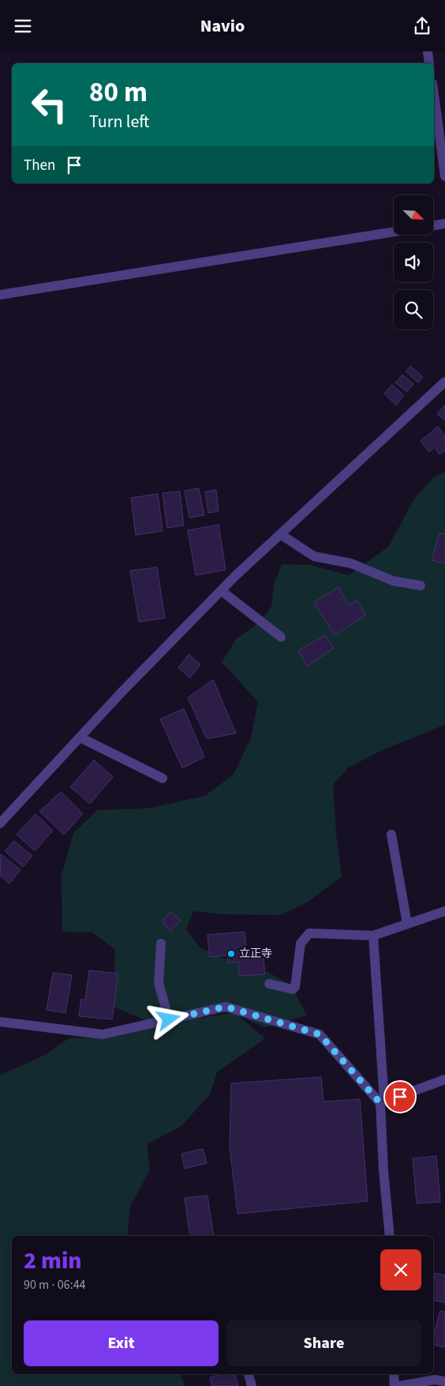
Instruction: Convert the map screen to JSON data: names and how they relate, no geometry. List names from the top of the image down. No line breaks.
{"places":["立正寺"],"north":"bottom right","page":{"header":"Navio","turn":["80 m","Turn left"],"then":"Then","heading":["2 min","90 m · 06:44"],"buttons":["Exit","Share"]}}
